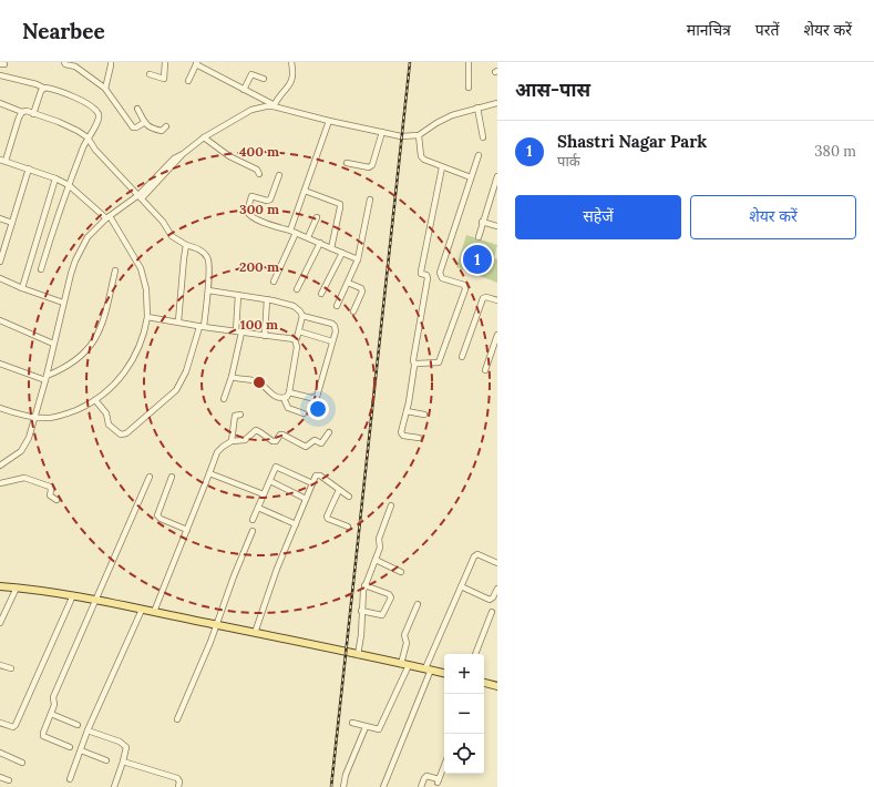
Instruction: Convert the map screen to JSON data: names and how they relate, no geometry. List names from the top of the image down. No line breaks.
{"page":{"header":"Nearbee","nav":["मानचित्र","परतें","शेयर करें"],"heading":"आस-पास","list":[{"mark":"1","name":"Shastri Nagar Park","note":"पार्क","value":"380 m"}],"buttons":["सहेजें","शेयर करें"],"pins":"1","map_buttons":["+","−"]},"rings":["400 m","300 m","200 m","100 m"]}
